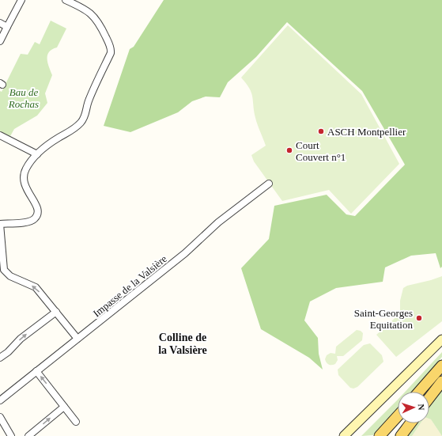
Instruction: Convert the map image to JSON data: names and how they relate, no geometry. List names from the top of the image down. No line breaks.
{"streets":{"street":["Impasse de la Valsière"]},"districts":["Colline de la Valsière"],"parks":["Bau de Rochas"],"places":["ASCH Montpellier","Court Couvert n°1","Saint-Georges Equitation"],"north":"right"}
